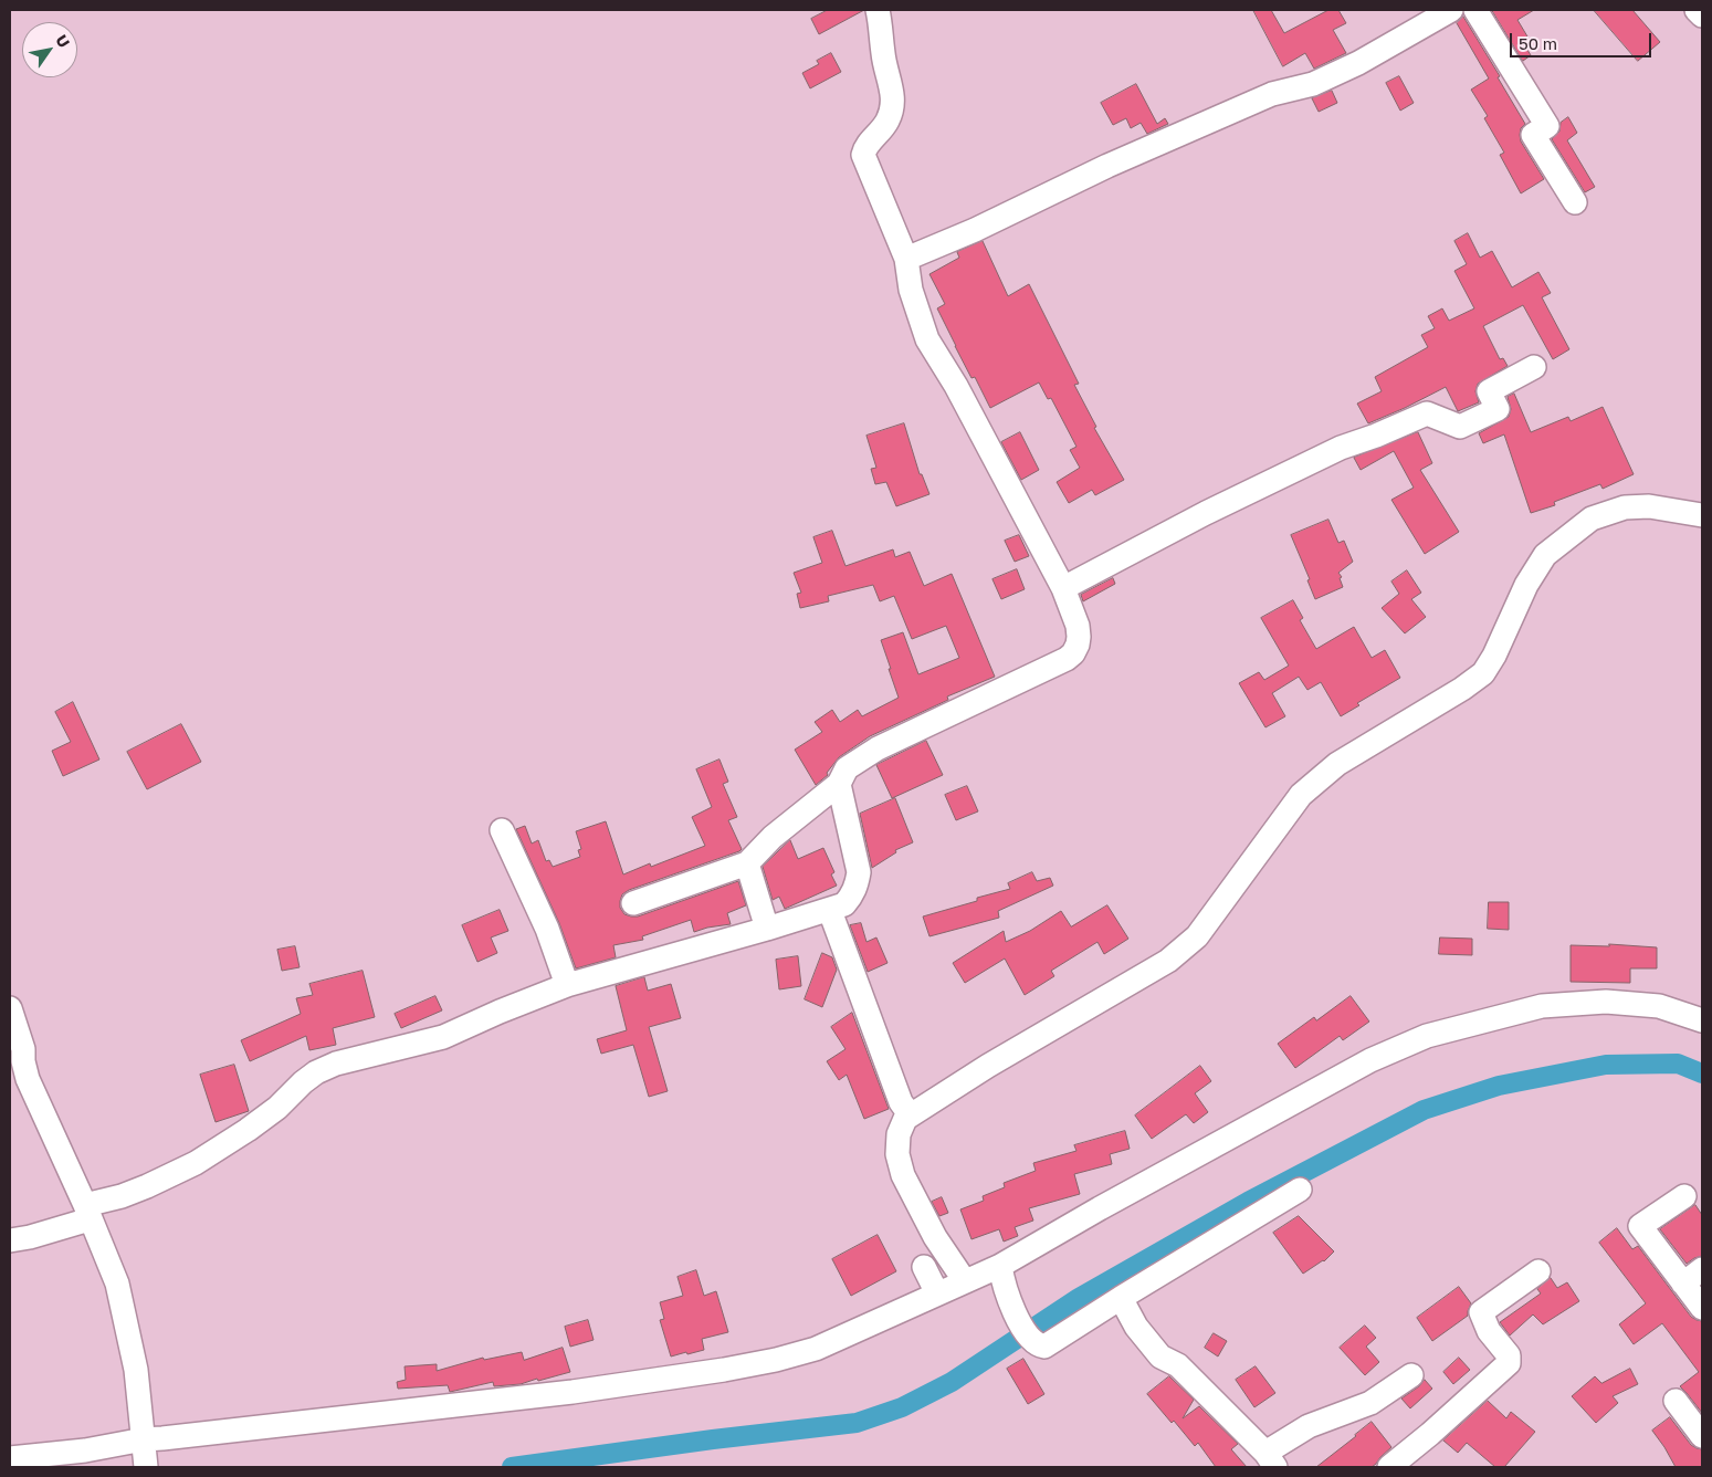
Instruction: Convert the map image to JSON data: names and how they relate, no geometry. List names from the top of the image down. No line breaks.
{"scale_bar":"50 m","north":"top right"}
